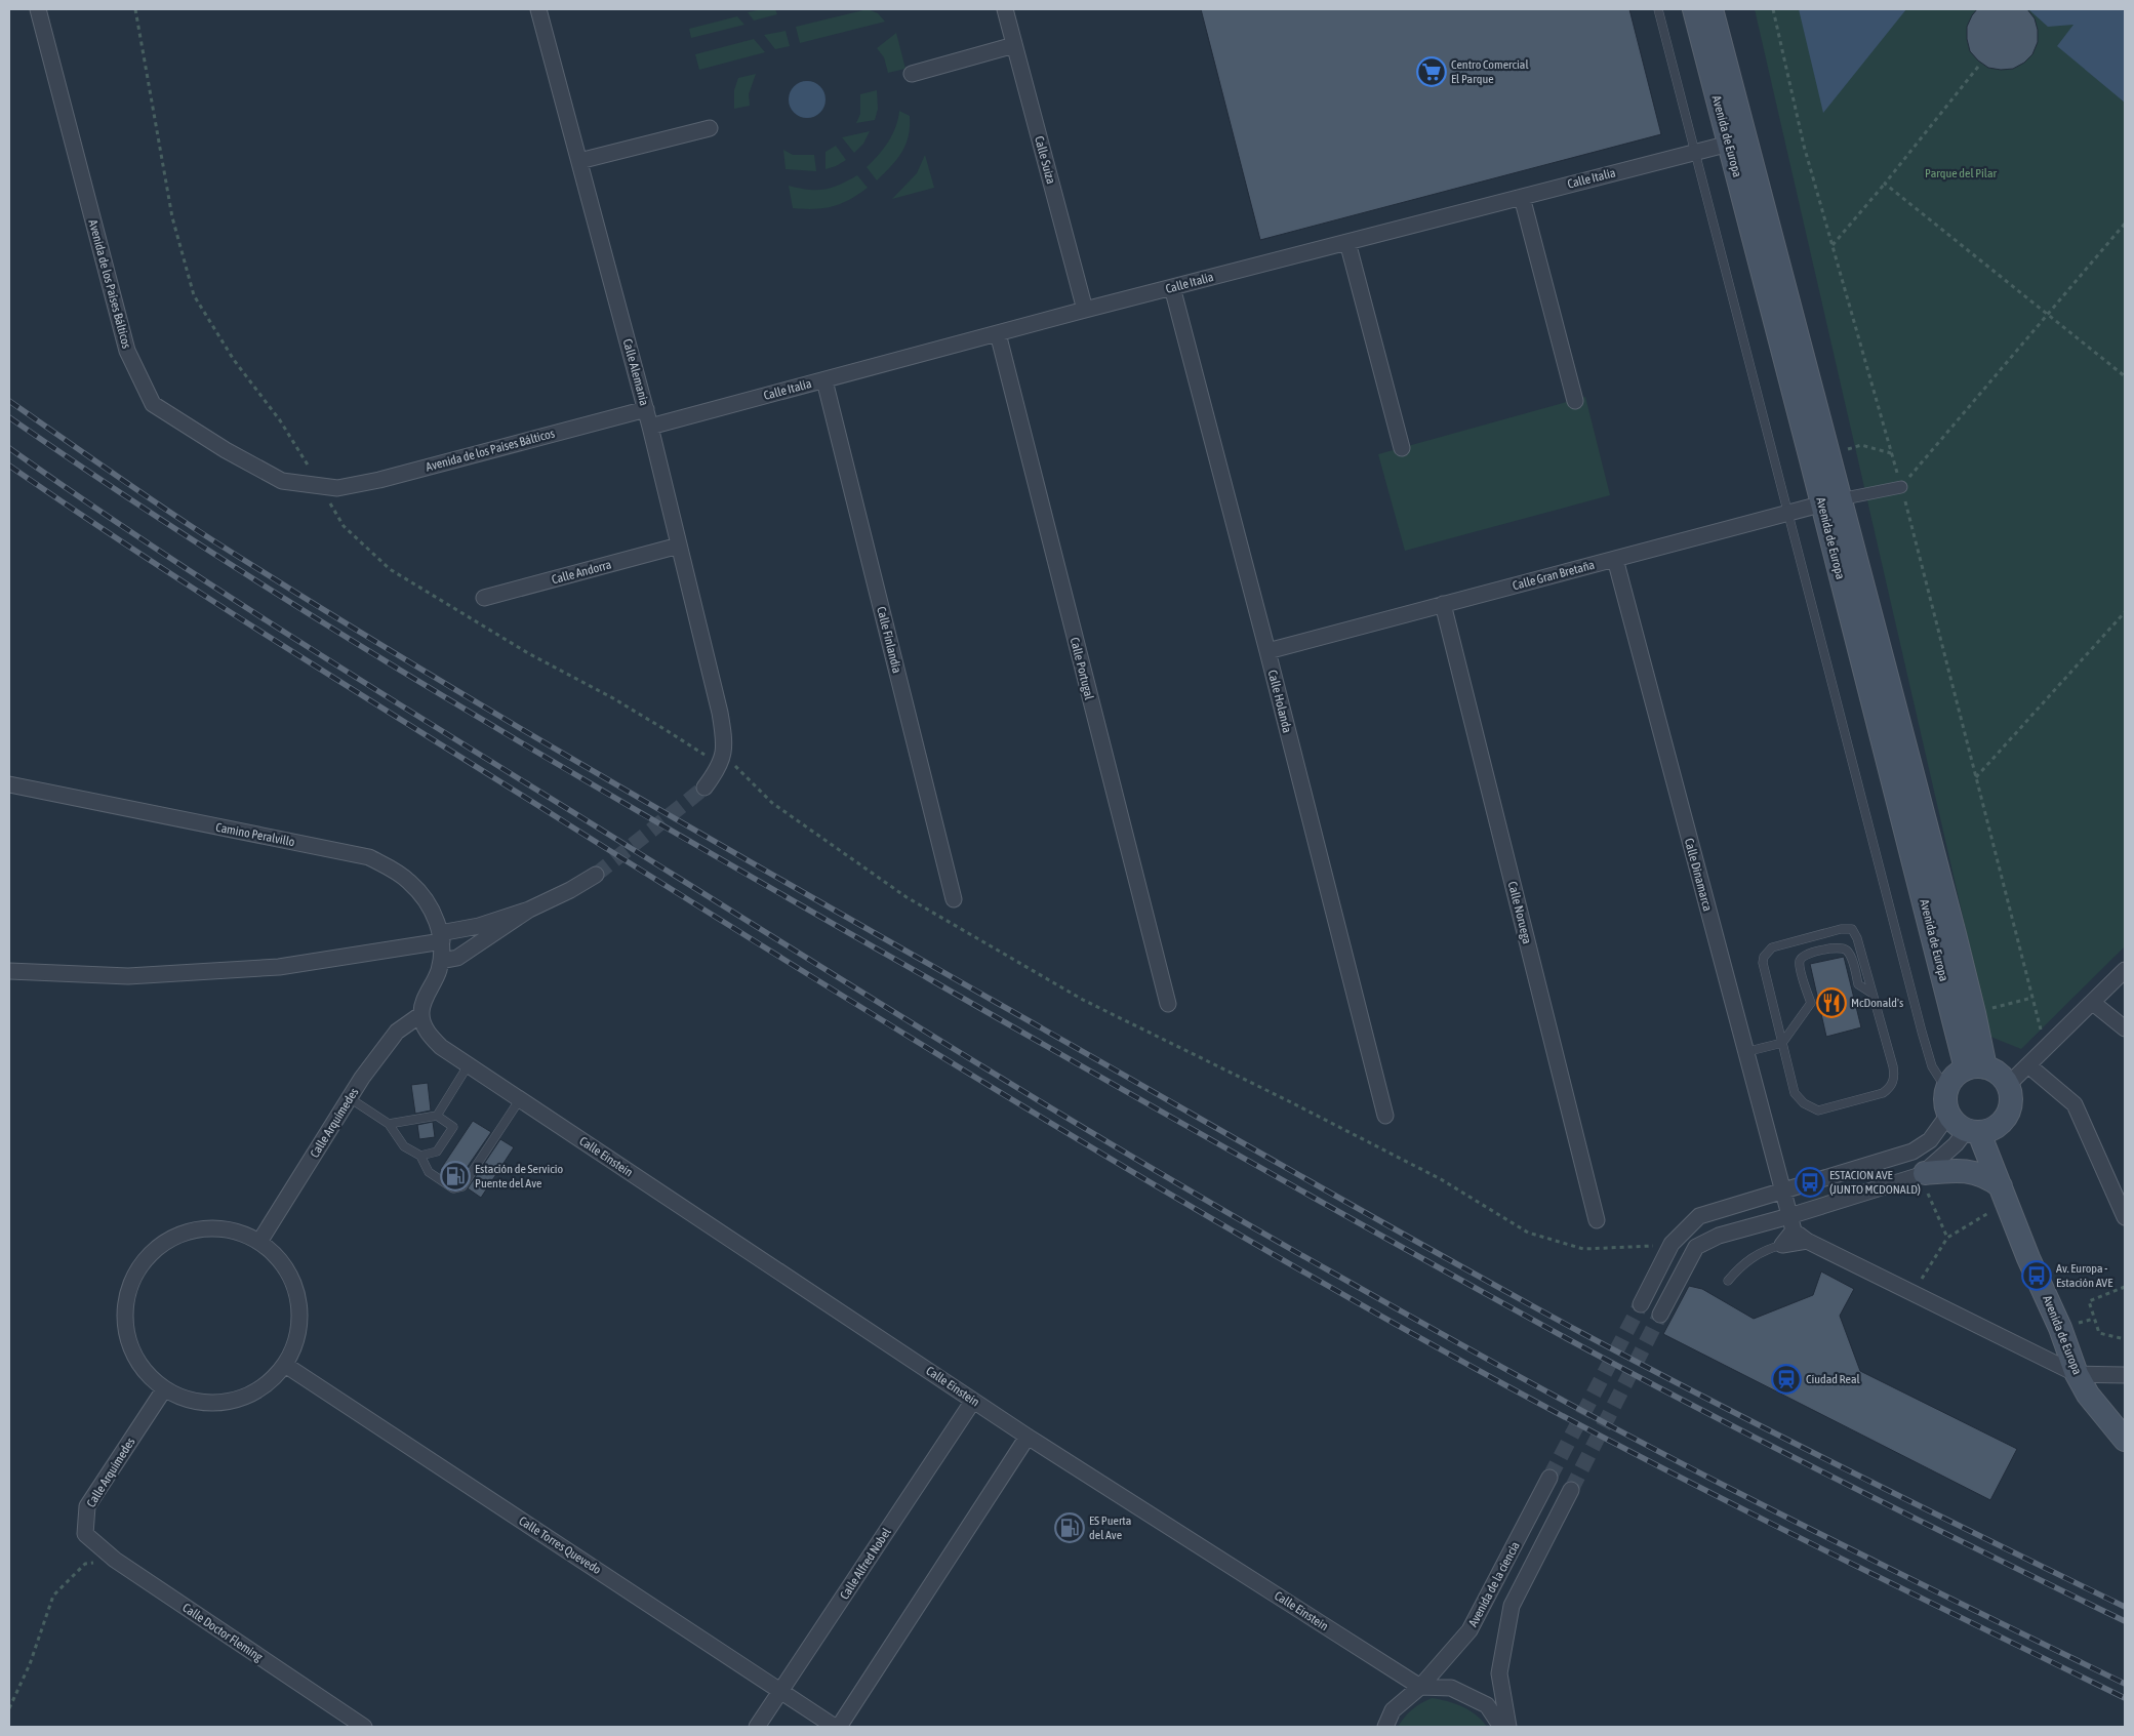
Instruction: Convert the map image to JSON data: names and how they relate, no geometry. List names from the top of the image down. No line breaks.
{"streets":{"main road":["Avenida de Europa"],"street":["Calle Suiza","Calle Italia","Avenida de los Países Bálticos","Calle Alemania","Calle Andorra","Calle Gran Bretaña","Calle Finlandia","Calle Portugal","Calle Holanda","Camino Peralvillo","Calle Dinamarca","Calle Noruega","Calle Arquímedes","Calle Einstein","Calle Torres Quevedo","Calle Alfred Nobel","Avenida de la ciencia","Calle Doctor Fleming"]},"crossings":[["Avenida de Europa","Calle Italia"],["Avenida de Europa","Calle Gran Bretaña"],["Calle Suiza","Calle Italia"],["Calle Italia","Calle Alemania"],["Calle Italia","Calle Finlandia"],["Calle Italia","Calle Portugal"],["Calle Italia","Calle Holanda"],["Avenida de los Países Bálticos","Calle Alemania"],["Calle Alemania","Calle Andorra"],["Calle Gran Bretaña","Calle Holanda"],["Calle Gran Bretaña","Calle Dinamarca"],["Calle Gran Bretaña","Calle Noruega"],["Camino Peralvillo","Calle Arquímedes"],["Camino Peralvillo","Calle Einstein"],["Calle Arquímedes","Calle Einstein"],["Calle Arquímedes","Calle Torres Quevedo"],["Calle Arquímedes","Calle Doctor Fleming"],["Calle Einstein","Calle Alfred Nobel"],["Calle Einstein","Avenida de la ciencia"],["Calle Torres Quevedo","Calle Alfred Nobel"]],"parks":["Parque del Pilar"],"places":{"supermarket":["Centro Comercial El Parque"],"restaurant":["McDonald's"],"fuel station":["Estación de Servicio Puente del Ave","ES Puerta del Ave"],"bus stop":["ESTACION AVE (JUNTO MCDONALD)","Av. Europa - Estación AVE"],"station":["Ciudad Real"]}}
